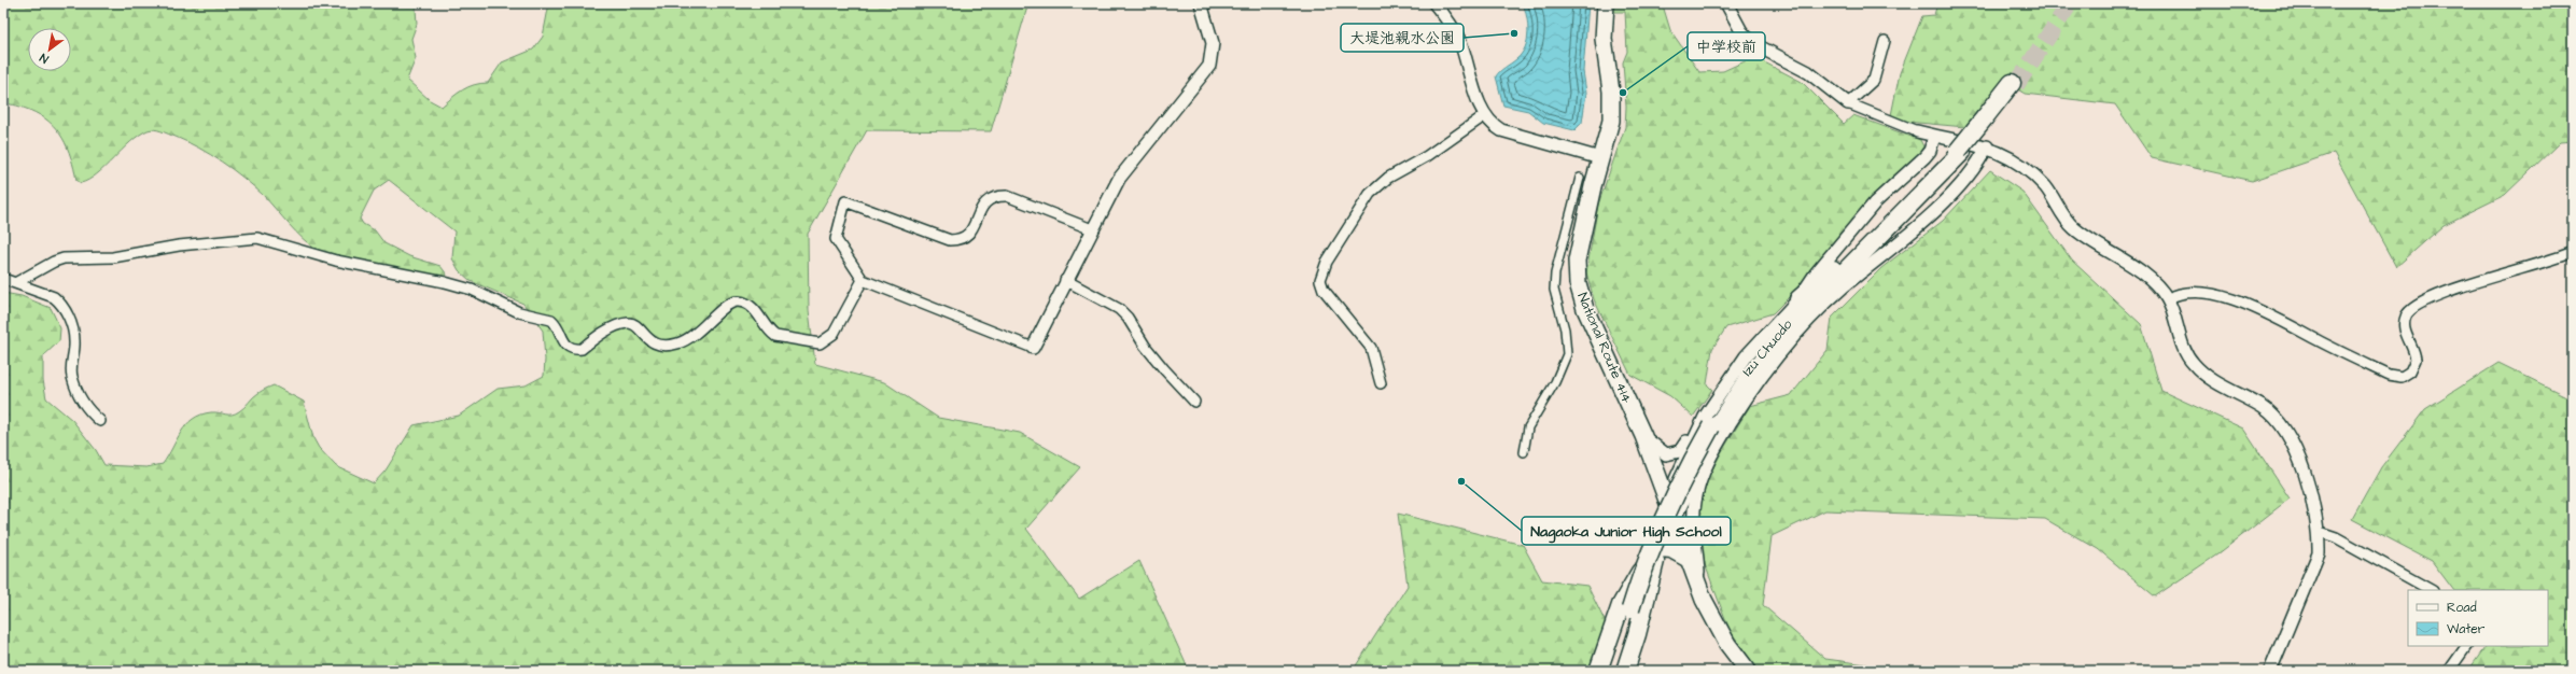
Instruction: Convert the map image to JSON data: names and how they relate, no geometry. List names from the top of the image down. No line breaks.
{"streets":{"highway":["National Route 414","Izu Chuodo"]},"places":["大堤池親水公園","中学校前","Nagaoka Junior High School"],"legend":["Road","Water"],"north":"bottom left"}
